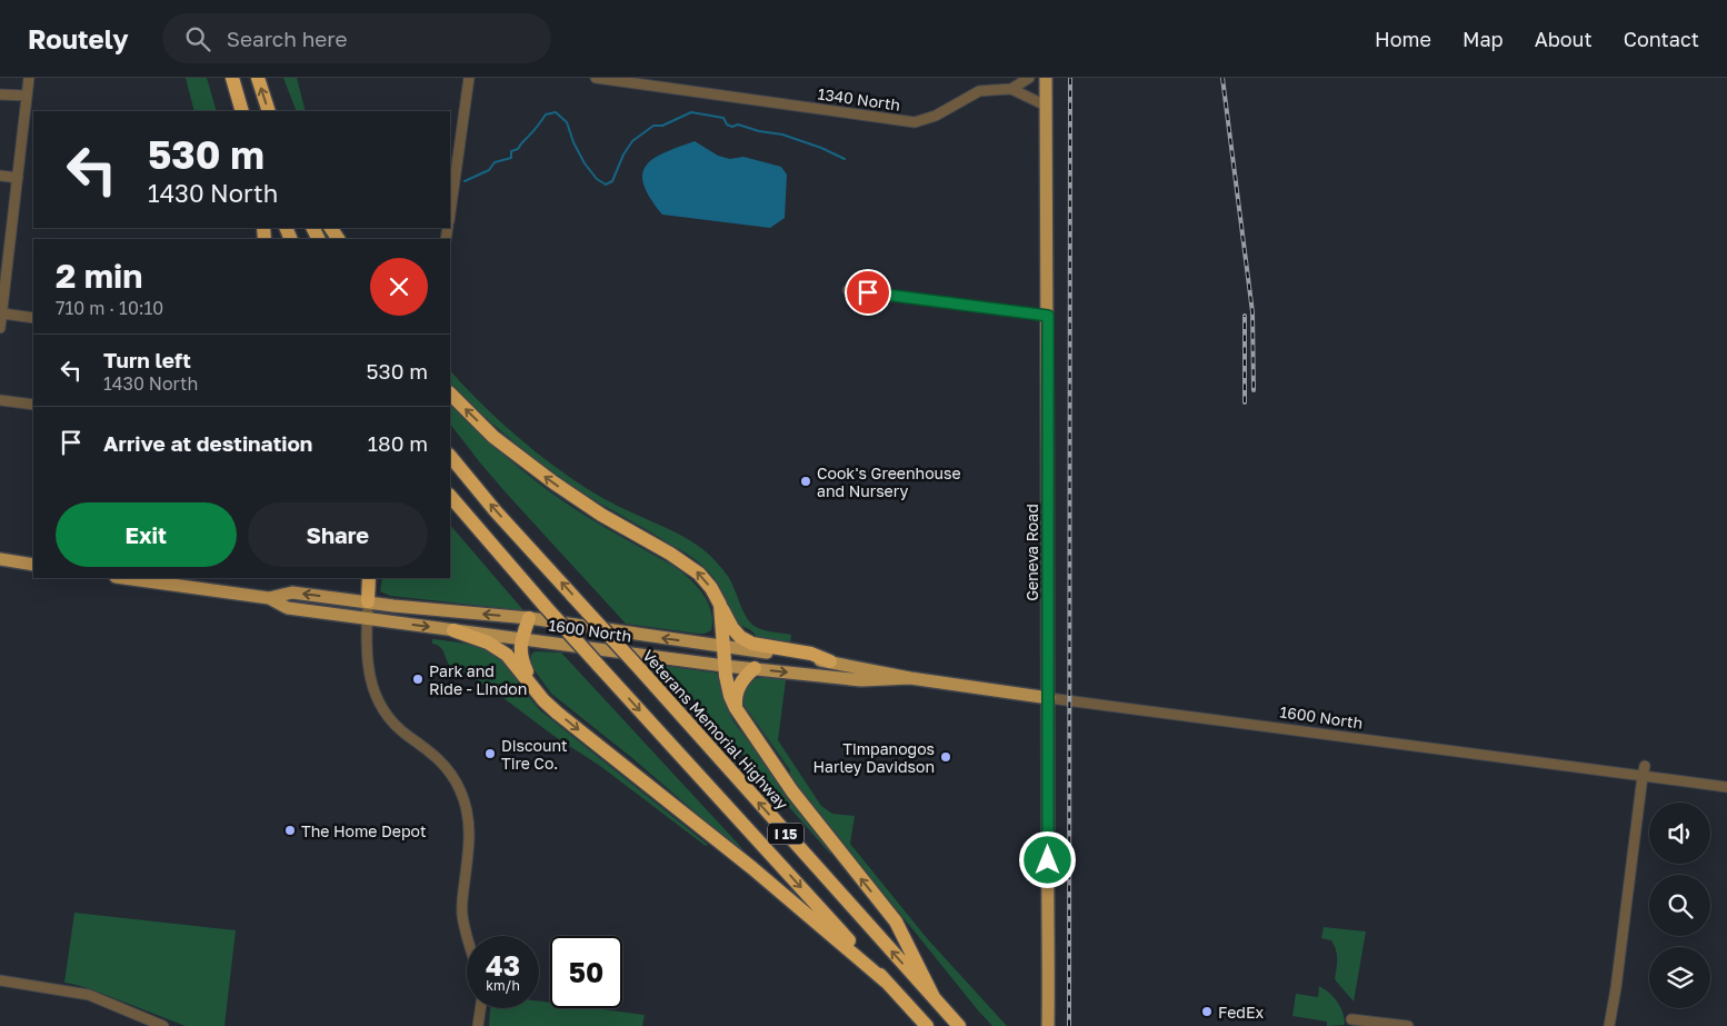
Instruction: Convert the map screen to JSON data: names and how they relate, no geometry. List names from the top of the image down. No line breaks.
{"streets":{"highway":["Veterans Memorial Highway","I 15"],"main road":["Geneva Road","1600 North"],"street":["1340 North"]},"crossings":[["Geneva Road","1600 North"]],"places":["Cook's Greenhouse and Nursery","Park and Ride - Lindon","Discount Tire Co.","Timpanogos Harley Davidson","The Home Depot","FedEx"],"page":{"header":"Routely","search":"Search here","nav":["Home","Map","About","Contact"],"turn":["530 m","1430 North"],"heading":["2 min","710 m · 10:10"],"list":[{"name":"Turn left","note":"1430 North","value":"530 m"},{"name":"Arrive at destination","value":"180 m"}],"buttons":["Exit","Share"],"speed":"43 km/h","limit":"50"}}
